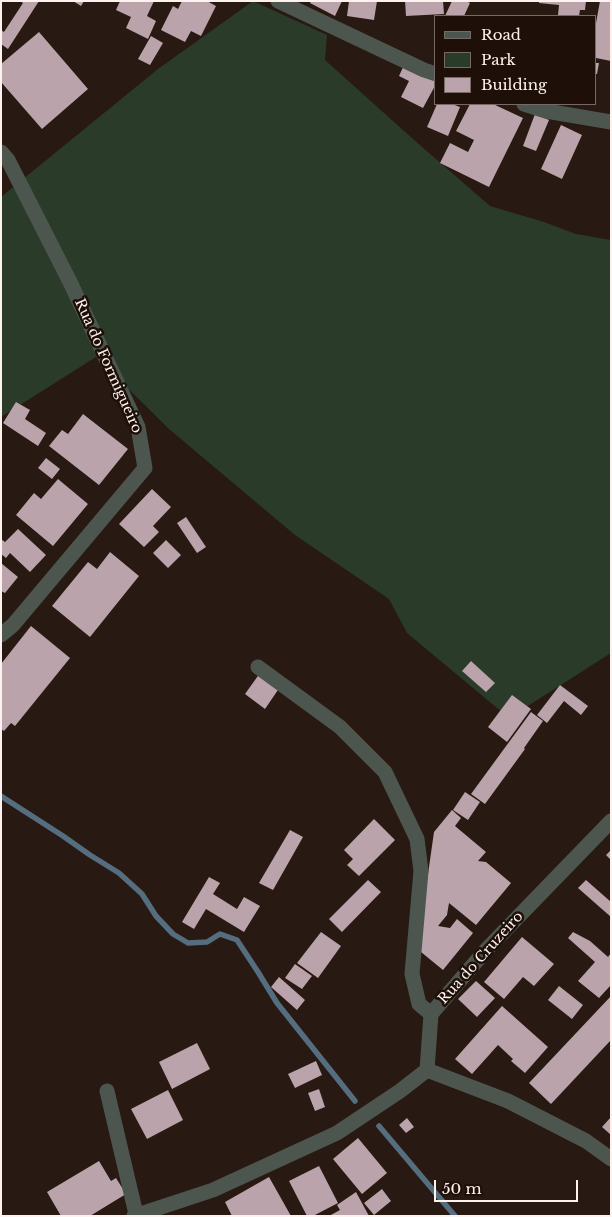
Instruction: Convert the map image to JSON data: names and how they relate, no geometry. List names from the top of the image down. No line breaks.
{"streets":{"street":["Rua do Formigueiro","Rua do Cruzeiro"]},"legend":["Road","Park","Building"],"scale_bar":"50 m"}
